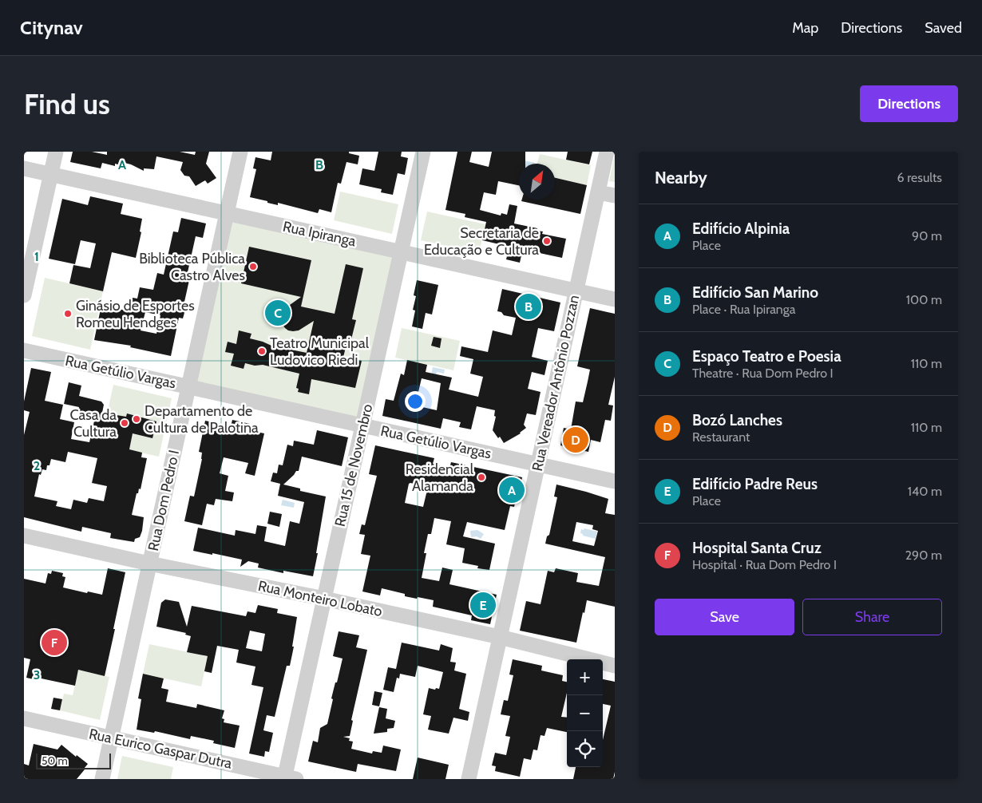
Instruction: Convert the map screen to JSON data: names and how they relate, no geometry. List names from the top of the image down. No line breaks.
{"streets":{"street":["Rua Ipiranga","Rua Getúlio Vargas","Rua Vereador Antônio Pozzan","Rua 15 de Novembro","Rua Dom Pedro I","Rua Monteiro Lobato","Rua Eurico Gaspar Dutra"]},"crossings":[["Rua Ipiranga","Rua Vereador Antônio Pozzan"],["Rua Ipiranga","Rua 15 de Novembro"],["Rua Ipiranga","Rua Dom Pedro I"],["Rua Getúlio Vargas","Rua Vereador Antônio Pozzan"],["Rua Getúlio Vargas","Rua 15 de Novembro"],["Rua Getúlio Vargas","Rua Dom Pedro I"],["Rua Vereador Antônio Pozzan","Rua Monteiro Lobato"],["Rua 15 de Novembro","Rua Monteiro Lobato"],["Rua 15 de Novembro","Rua Eurico Gaspar Dutra"],["Rua Dom Pedro I","Rua Monteiro Lobato"],["Rua Dom Pedro I","Rua Eurico Gaspar Dutra"]],"places":["Secretaria de Educação e Cultura","Biblioteca Pública Castro Alves","Ginásio de Esportes Romeu Hendges","Teatro Municipal Ludovico Riedi","Departamento de Cultura de Palotina","Casa da Cultura","Residencial Alamanda"],"scale_bar":"50 m","north":"top right","page":{"header":"Citynav","nav":["Map","Directions","Saved"],"buttons":["Directions",["Save","Share"]],"title":"Find us","heading":["Nearby","6 results"],"list":[{"mark":"A","name":"Edifício Alpinia","note":"Place","value":"90 m"},{"mark":"B","name":"Edifício San Marino","note":"Place · Rua Ipiranga","value":"100 m"},{"mark":"C","name":"Espaço Teatro e Poesia","note":"Theatre · Rua Dom Pedro I","value":"110 m"},{"mark":"D","name":"Bozó Lanches","note":"Restaurant","value":"110 m"},{"mark":"E","name":"Edifício Padre Reus","note":"Place","value":"140 m"},{"mark":"F","name":"Hospital Santa Cruz","note":"Hospital · Rua Dom Pedro I","value":"290 m"}],"pins":["B","C","D","A","E","F"],"map_buttons":["+","−"],"scale":"50 m"},"grid":{"columns":["A","B"],"rows":["1","2","3"]}}
